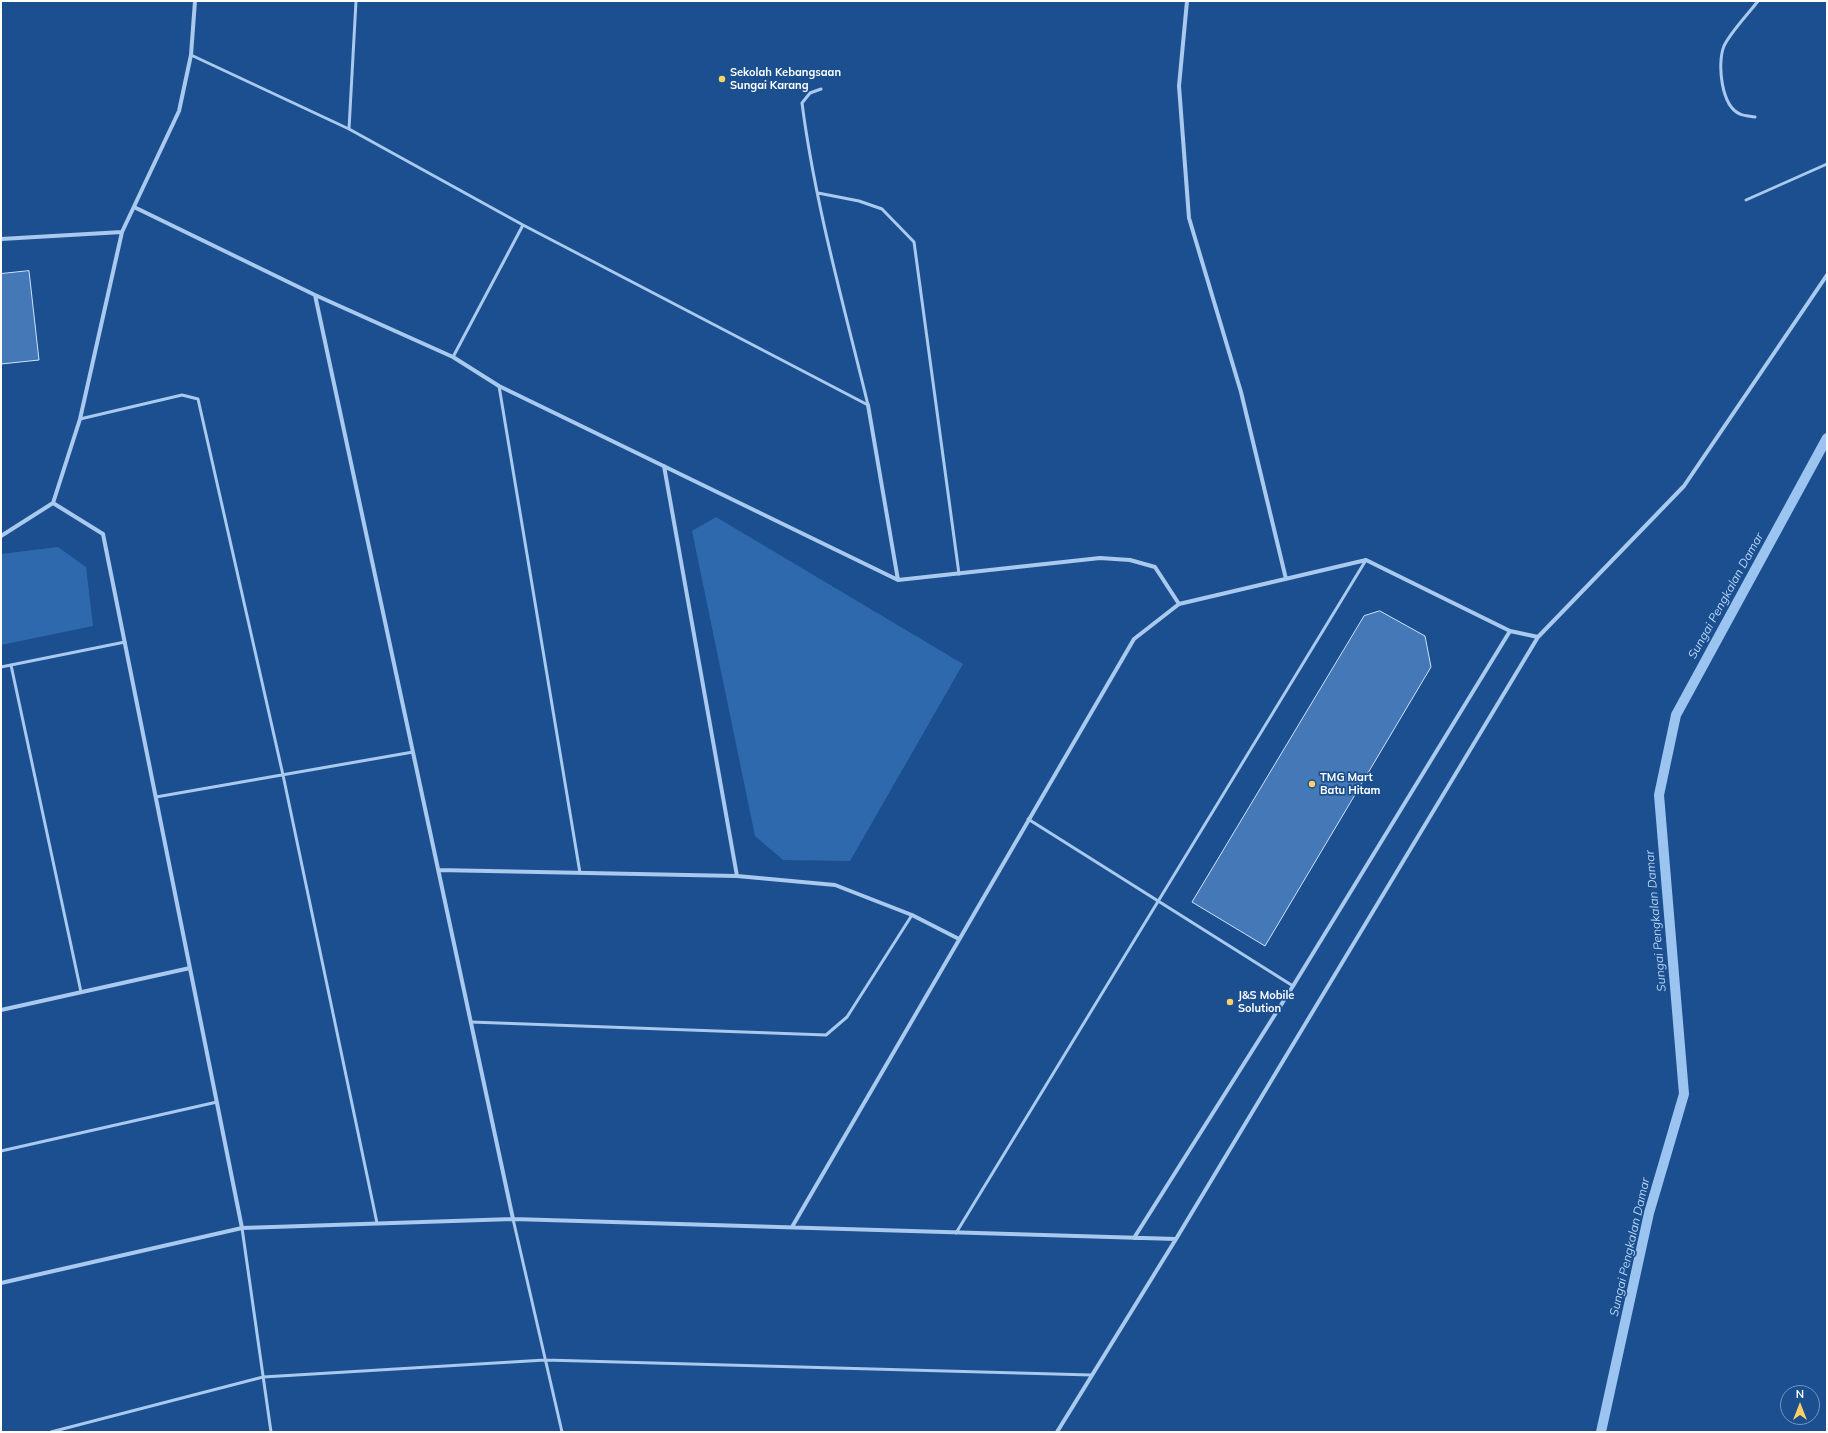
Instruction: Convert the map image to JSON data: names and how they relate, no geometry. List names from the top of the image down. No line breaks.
{"water":["Sungai Pengkalan Damar"],"places":["Sekolah Kebangsaan Sungai Karang","TMG Mart Batu Hitam","J&S Mobile Solution"],"north":"top"}
